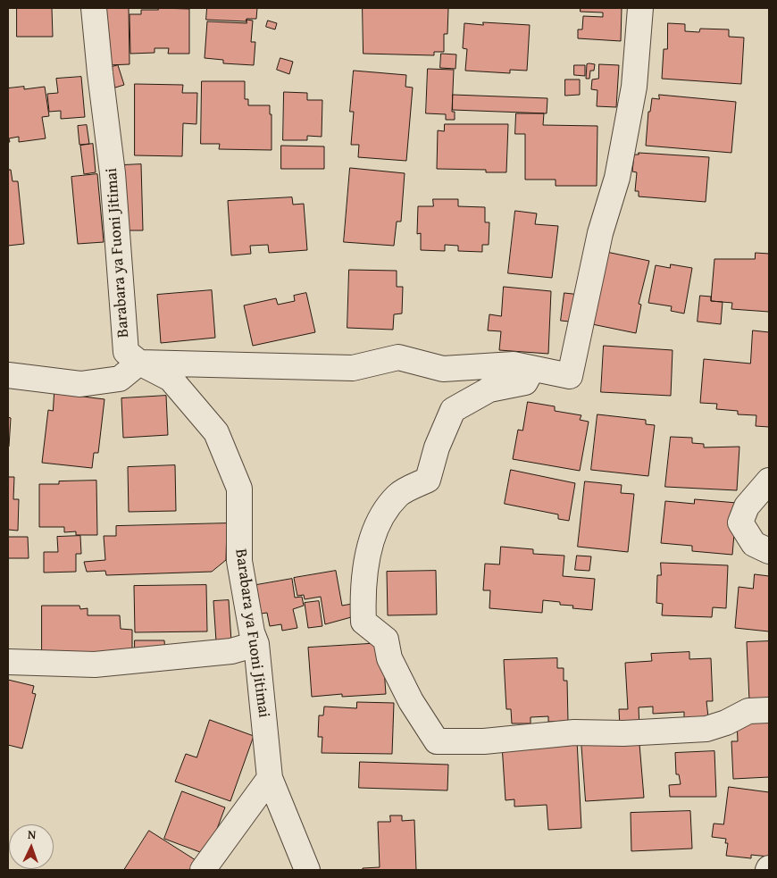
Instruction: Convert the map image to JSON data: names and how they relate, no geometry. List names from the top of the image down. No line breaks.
{"streets":{"street":["Barabara ya Fuoni Jitimai"]},"north":"top"}
